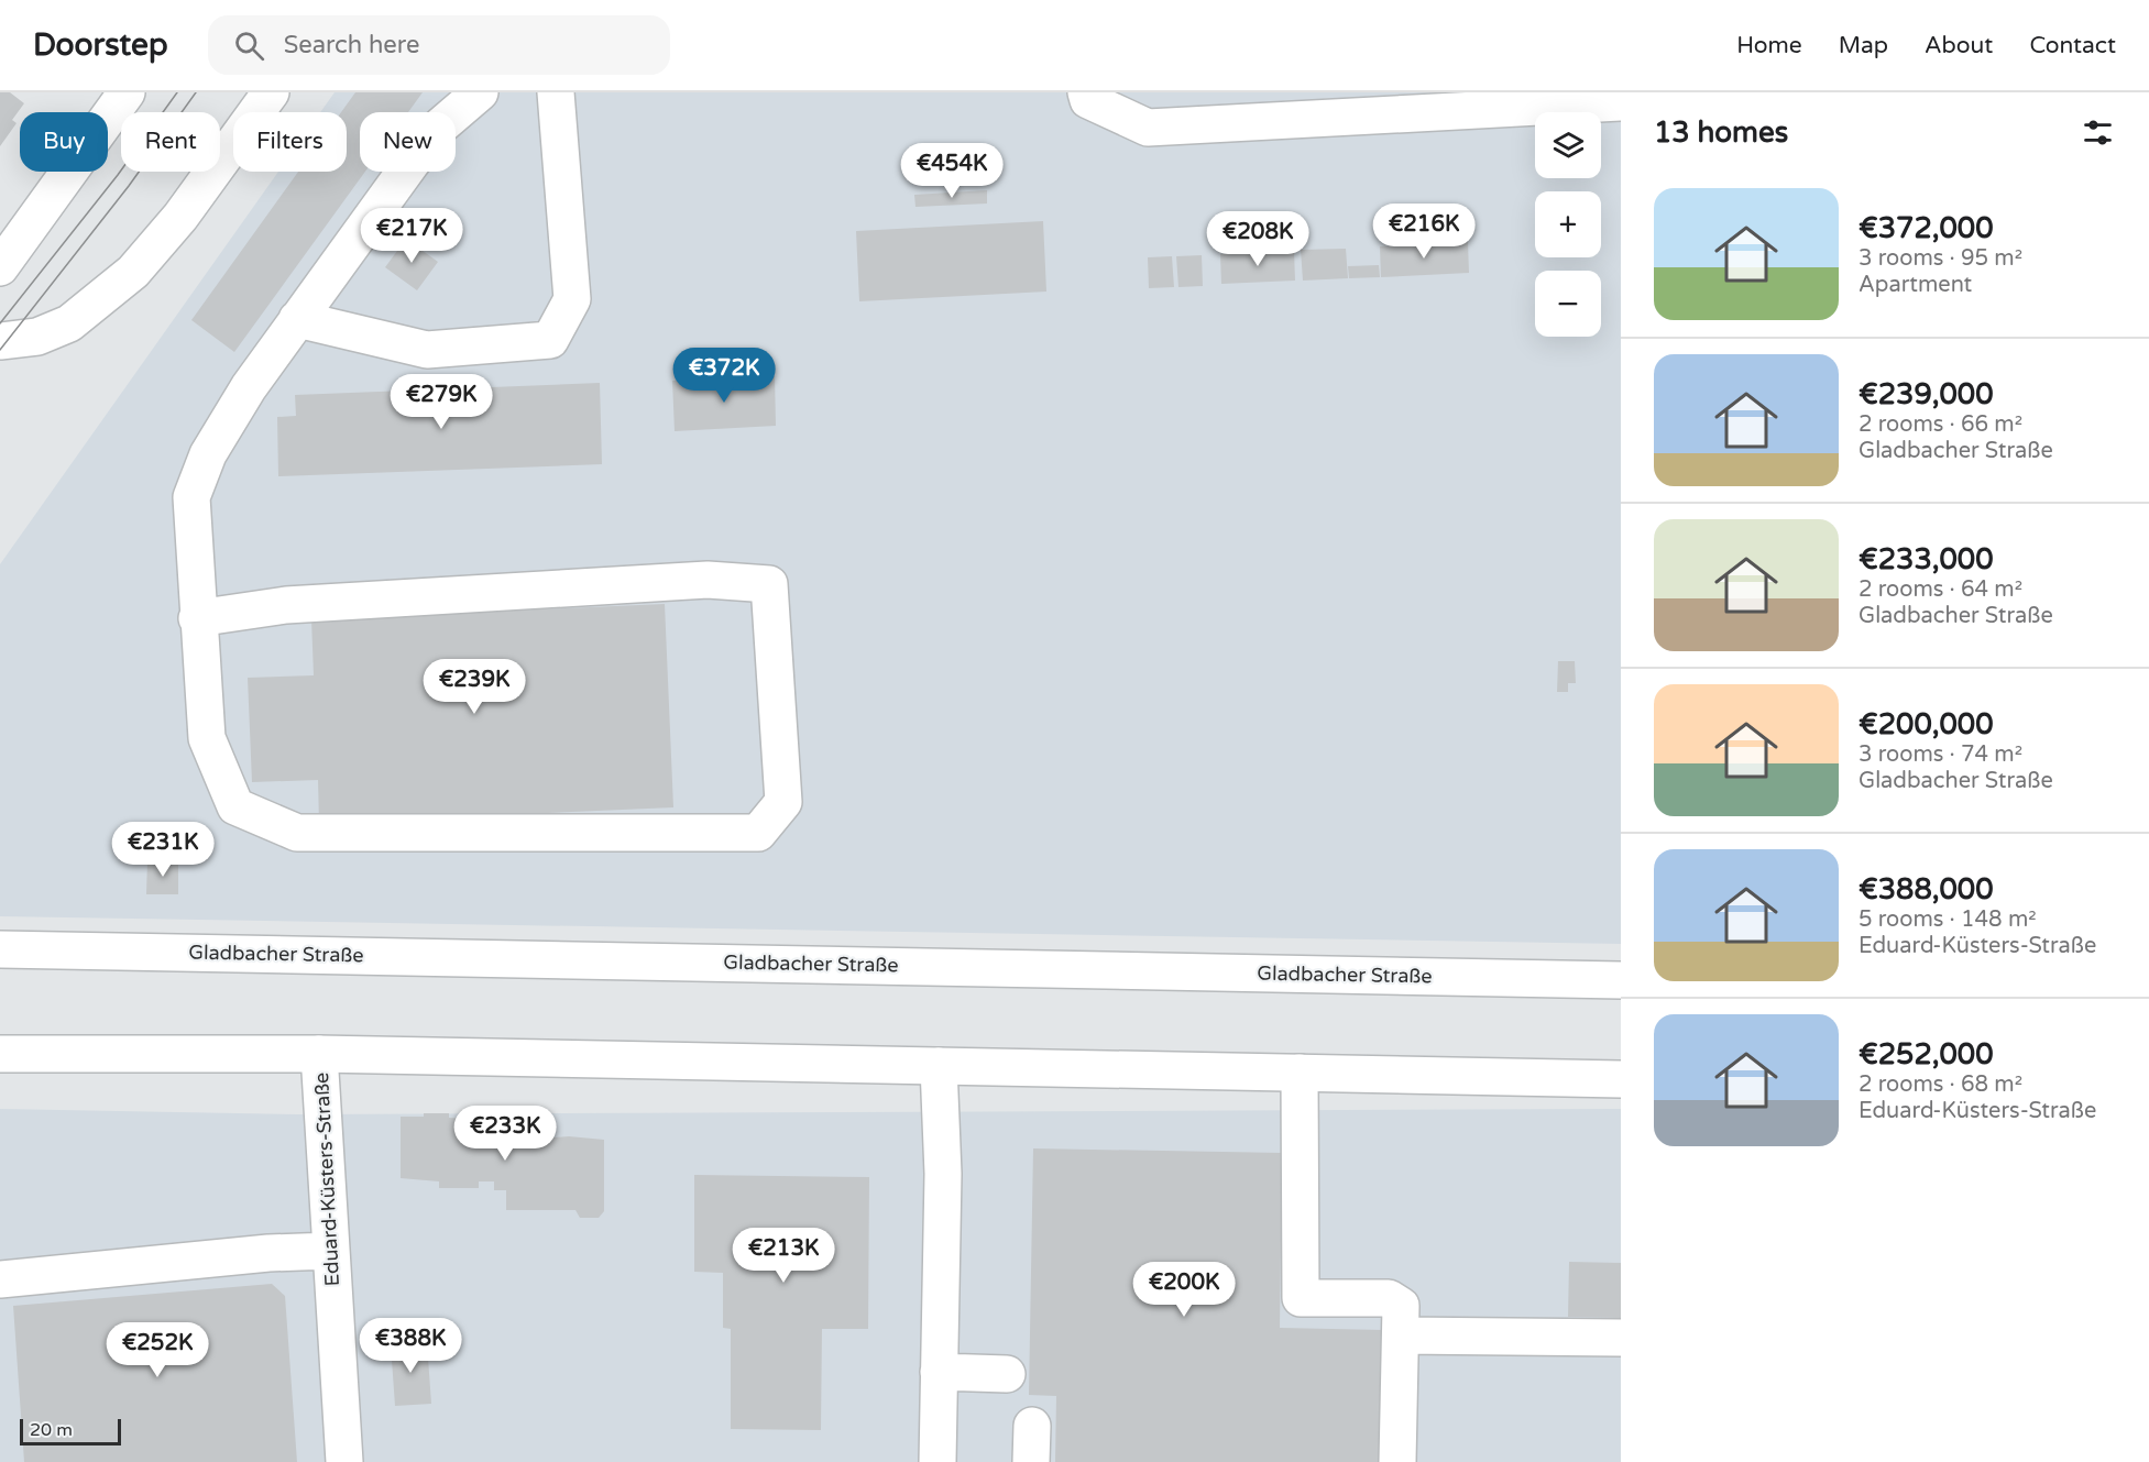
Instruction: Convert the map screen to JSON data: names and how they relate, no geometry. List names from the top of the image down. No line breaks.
{"streets":{"main road":["Gladbacher Straße","Eduard-Küsters-Straße"]},"scale_bar":"20 m","page":{"header":"Doorstep","search":"Search here","nav":["Home","Map","About","Contact"],"heading":"13 homes","map_buttons":["+","−"],"chip":["Buy","Rent","Filters","New"],"price":["€454K","€216K","€217K","€208K","€372K","€279K","€239K","€231K","€233K","€213K","€200K","€388K","€252K"],"list":[{"name":"€372,000","note":"3 rooms · 95 m² · Apartment"},{"name":"€239,000","note":"2 rooms · 66 m² · Gladbacher Straße"},{"name":"€233,000","note":"2 rooms · 64 m² · Gladbacher Straße"},{"name":"€200,000","note":"3 rooms · 74 m² · Gladbacher Straße"},{"name":"€388,000","note":"5 rooms · 148 m² · Eduard-Küsters-Straße"},{"name":"€252,000","note":"2 rooms · 68 m² · Eduard-Küsters-Straße"}],"scale":"20 m"}}
